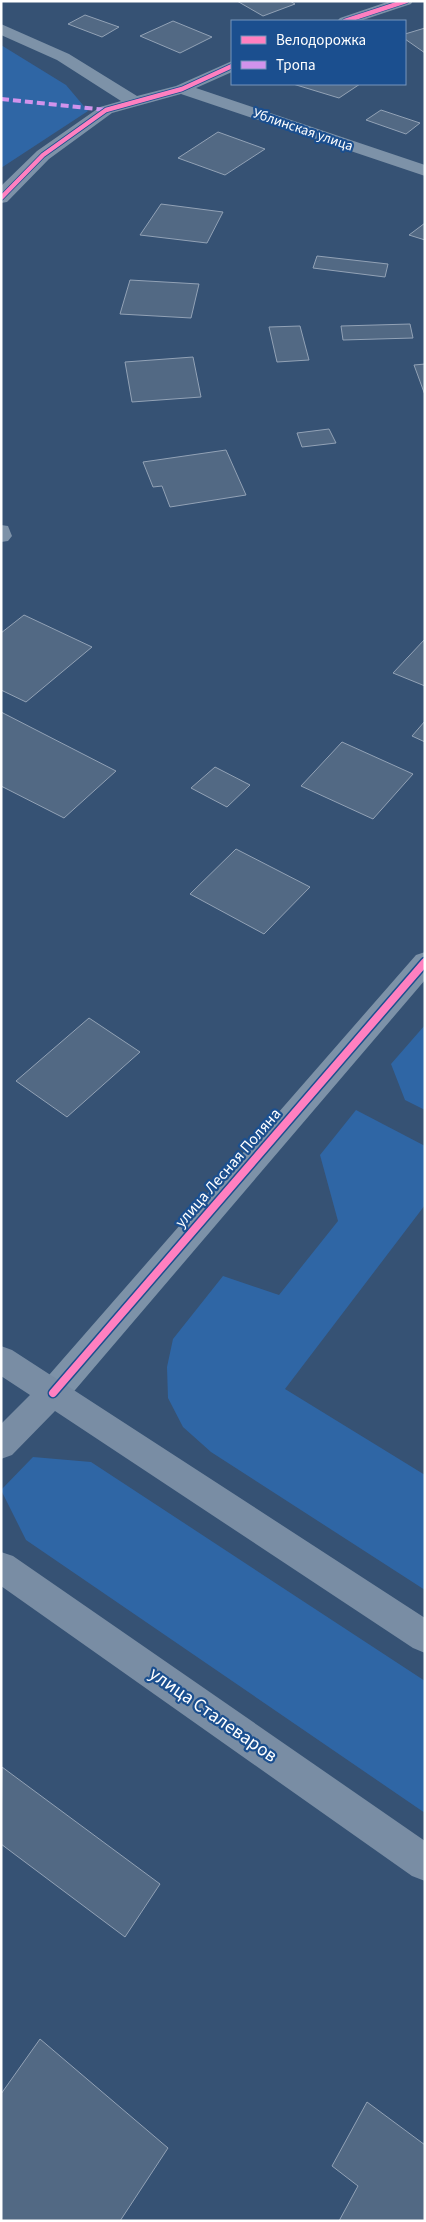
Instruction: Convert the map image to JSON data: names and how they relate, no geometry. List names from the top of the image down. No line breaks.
{"streets":{"main road":["улица Сталеваров"],"street":["Ублинская улица","улица Лесная Поляна"]},"legend":["Велодорожка","Тропа"]}
